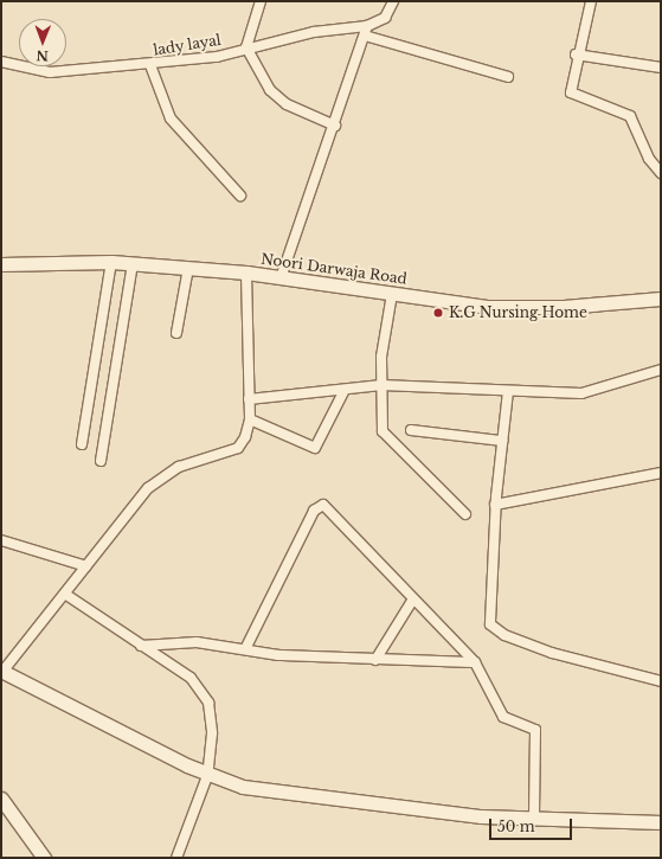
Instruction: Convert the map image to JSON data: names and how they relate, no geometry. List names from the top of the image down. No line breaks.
{"streets":{"street":["lady layal","Noori Darwaja Road"]},"places":["K.G Nursing Home"],"scale_bar":"50 m","north":"bottom"}
